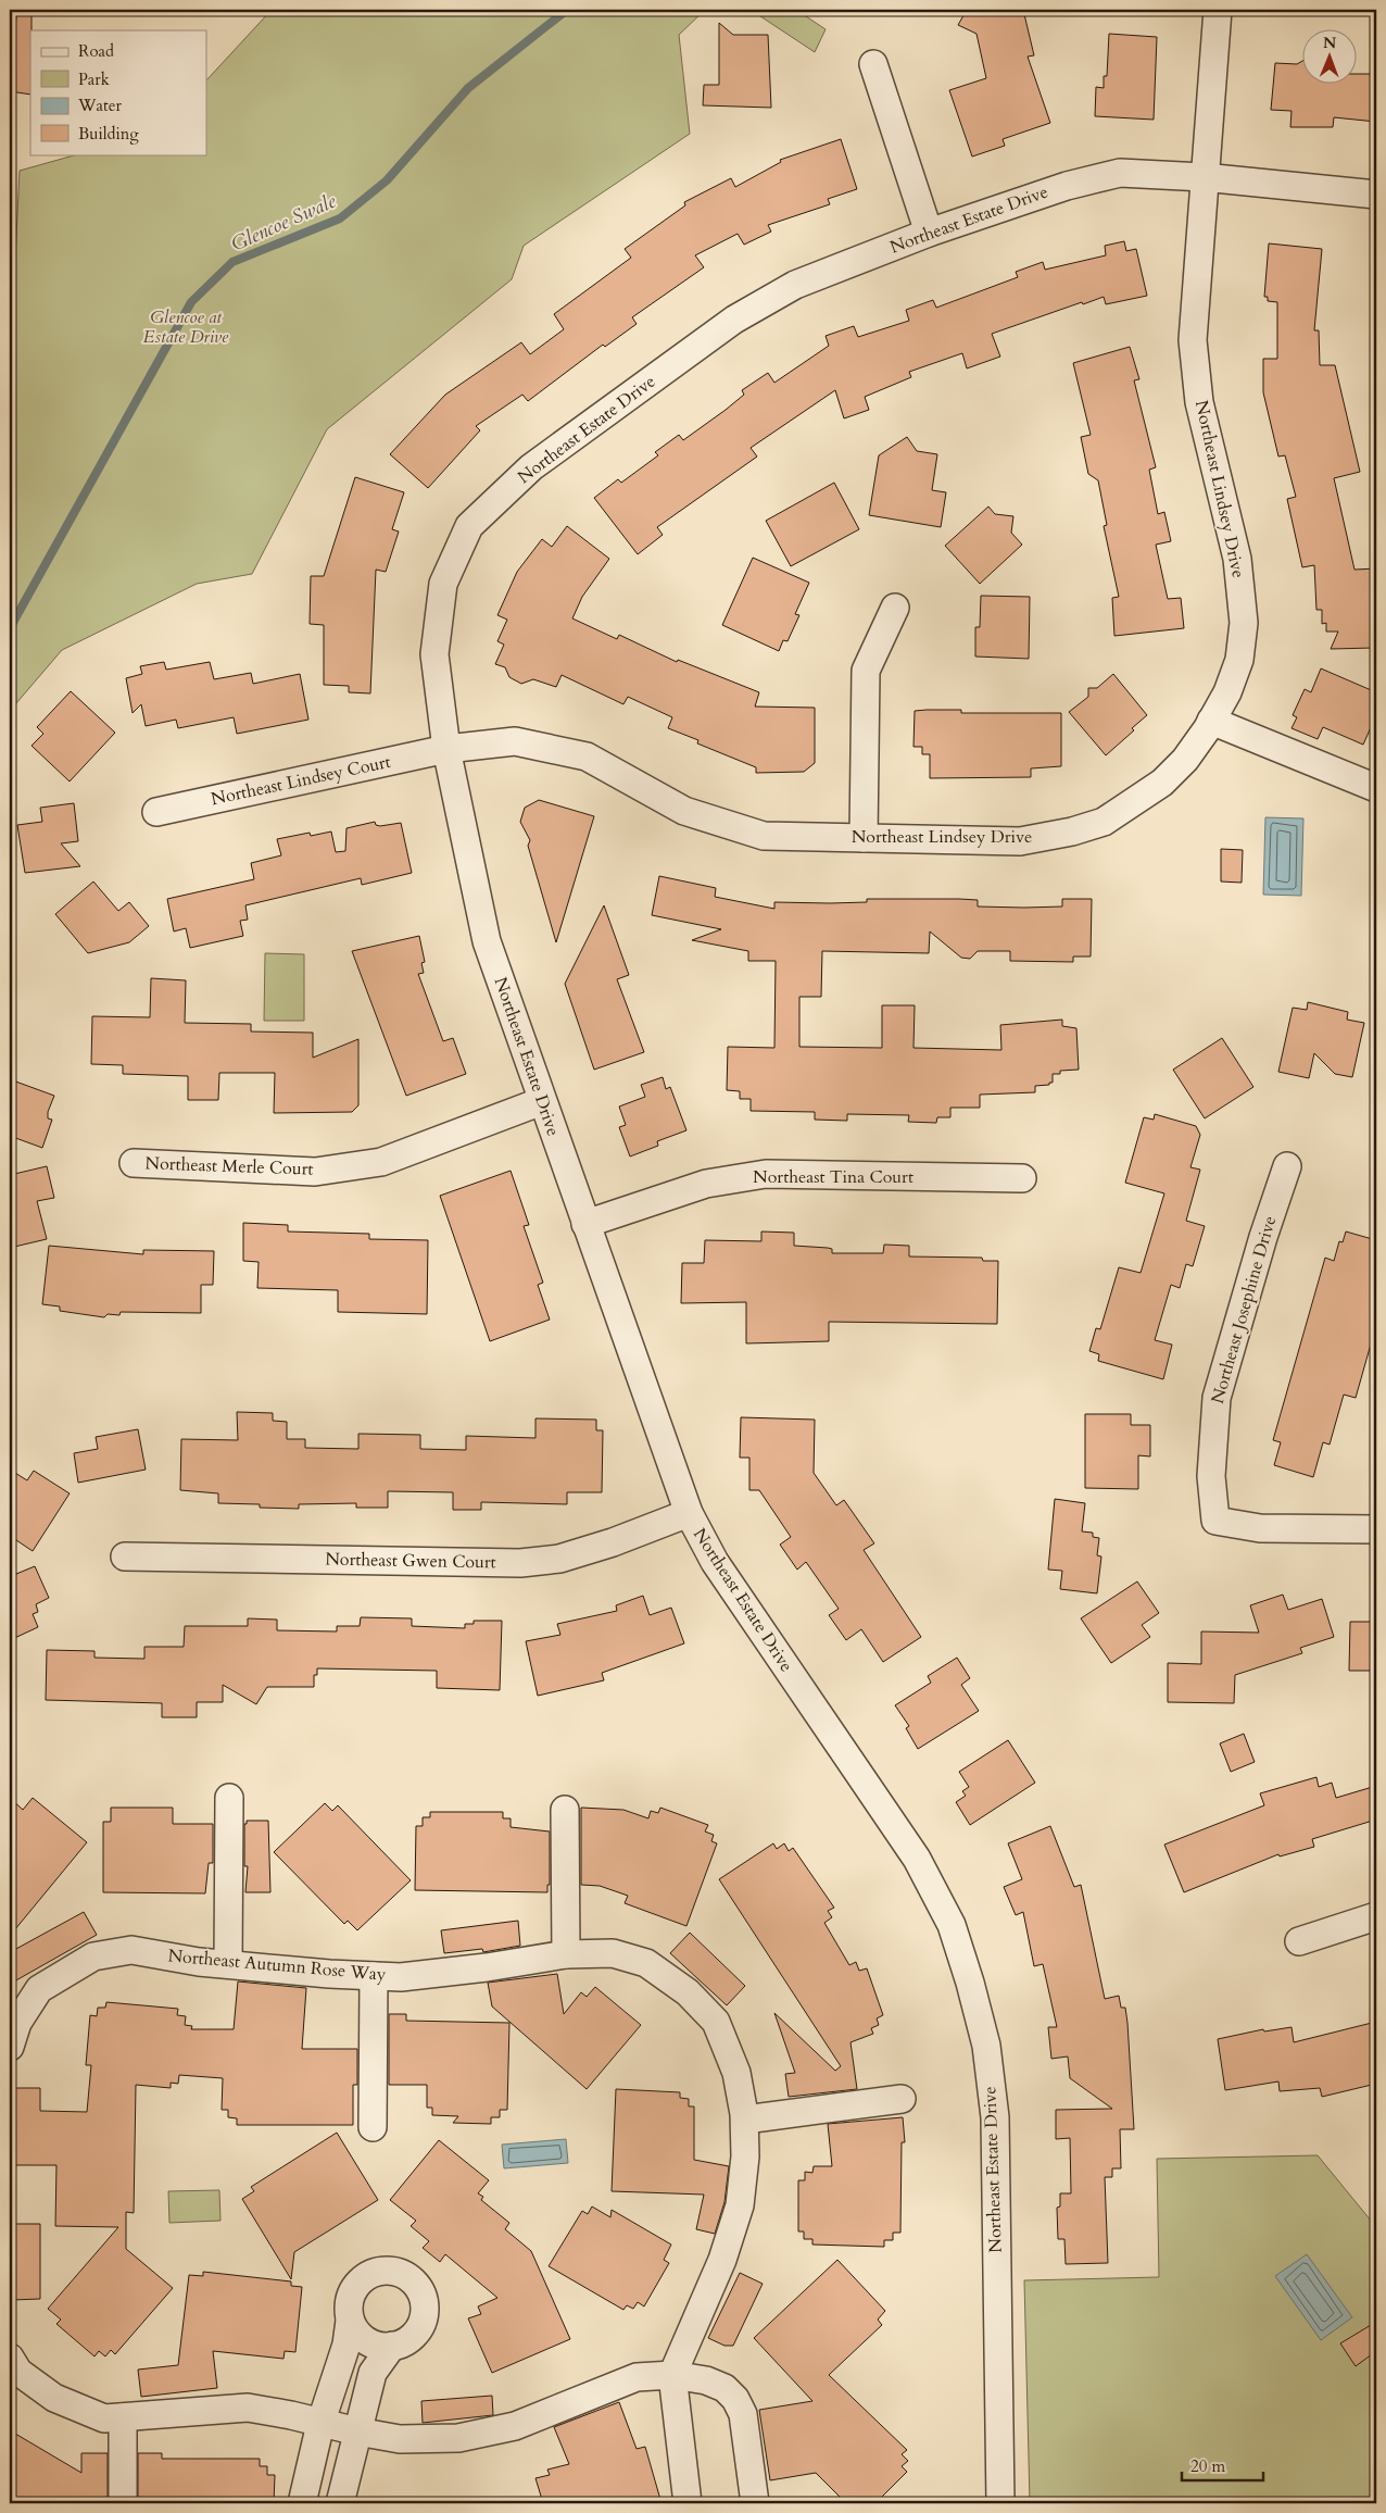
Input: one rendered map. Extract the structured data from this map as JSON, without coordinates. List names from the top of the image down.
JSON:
{
  "streets": {
    "street": [
      "Northeast Estate Drive",
      "Northeast Lindsey Drive",
      "Northeast Lindsey Court",
      "Northeast Merle Court",
      "Northeast Tina Court",
      "Northeast Josephine Drive",
      "Northeast Gwen Court",
      "Northeast Autumn Rose Way"
    ]
  },
  "crossings": [
    ["Northeast Estate Drive", "Northeast Lindsey Drive"],
    ["Northeast Estate Drive", "Northeast Lindsey Court"],
    ["Northeast Estate Drive", "Northeast Merle Court"],
    ["Northeast Estate Drive", "Northeast Tina Court"],
    ["Northeast Estate Drive", "Northeast Gwen Court"],
    ["Northeast Lindsey Drive", "Northeast Lindsey Court"]
  ],
  "water": ["Glencoe Swale"],
  "parks": ["Glencoe at Estate Drive"],
  "legend": [
    "Road",
    "Park",
    "Water",
    "Building"
  ],
  "scale_bar": "20 m",
  "north": "top"
}
